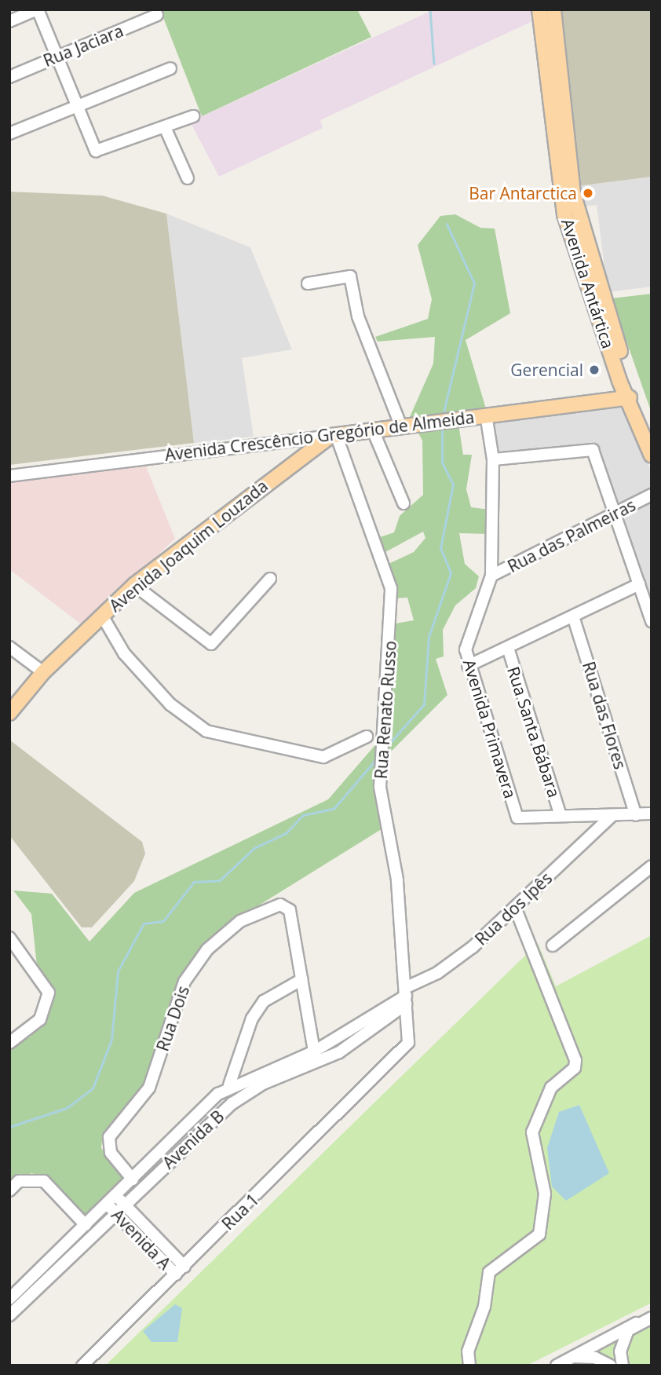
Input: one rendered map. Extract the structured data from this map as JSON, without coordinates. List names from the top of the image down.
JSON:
{
  "streets": {
    "main road": ["Avenida Antártica", "Avenida Crescêncio Gregório de Almeida", "Avenida Joaquim Louzada"],
    "street": [
      "Rua Jaciara",
      "Rua das Palmeiras",
      "Rua Renato Russo",
      "Rua das Flores",
      "Avenida Primavera",
      "Rua Santa Bábara",
      "Rua dos Ipês",
      "Rua Dois",
      "Avenida B",
      "Rua 1",
      "Avenida A"
    ]
  },
  "crossings": [
    ["Avenida Antártica", "Avenida Crescêncio Gregório de Almeida"],
    ["Avenida Crescêncio Gregório de Almeida", "Avenida Joaquim Louzada"],
    ["Avenida Crescêncio Gregório de Almeida", "Rua Renato Russo"],
    ["Avenida Crescêncio Gregório de Almeida", "Avenida Primavera"],
    ["Rua das Palmeiras", "Avenida Primavera"],
    ["Avenida Joaquim Louzada", "Rua Renato Russo"],
    ["Rua Renato Russo", "Rua dos Ipês"],
    ["Rua Renato Russo", "Avenida B"],
    ["Rua Renato Russo", "Rua 1"],
    ["Avenida Primavera", "Rua Santa Bábara"],
    ["Rua dos Ipês", "Avenida B"],
    ["Rua Dois", "Avenida B"],
    ["Avenida B", "Avenida A"],
    ["Rua 1", "Avenida A"]
  ],
  "places": ["Bar Antarctica", "Gerencial"]
}
